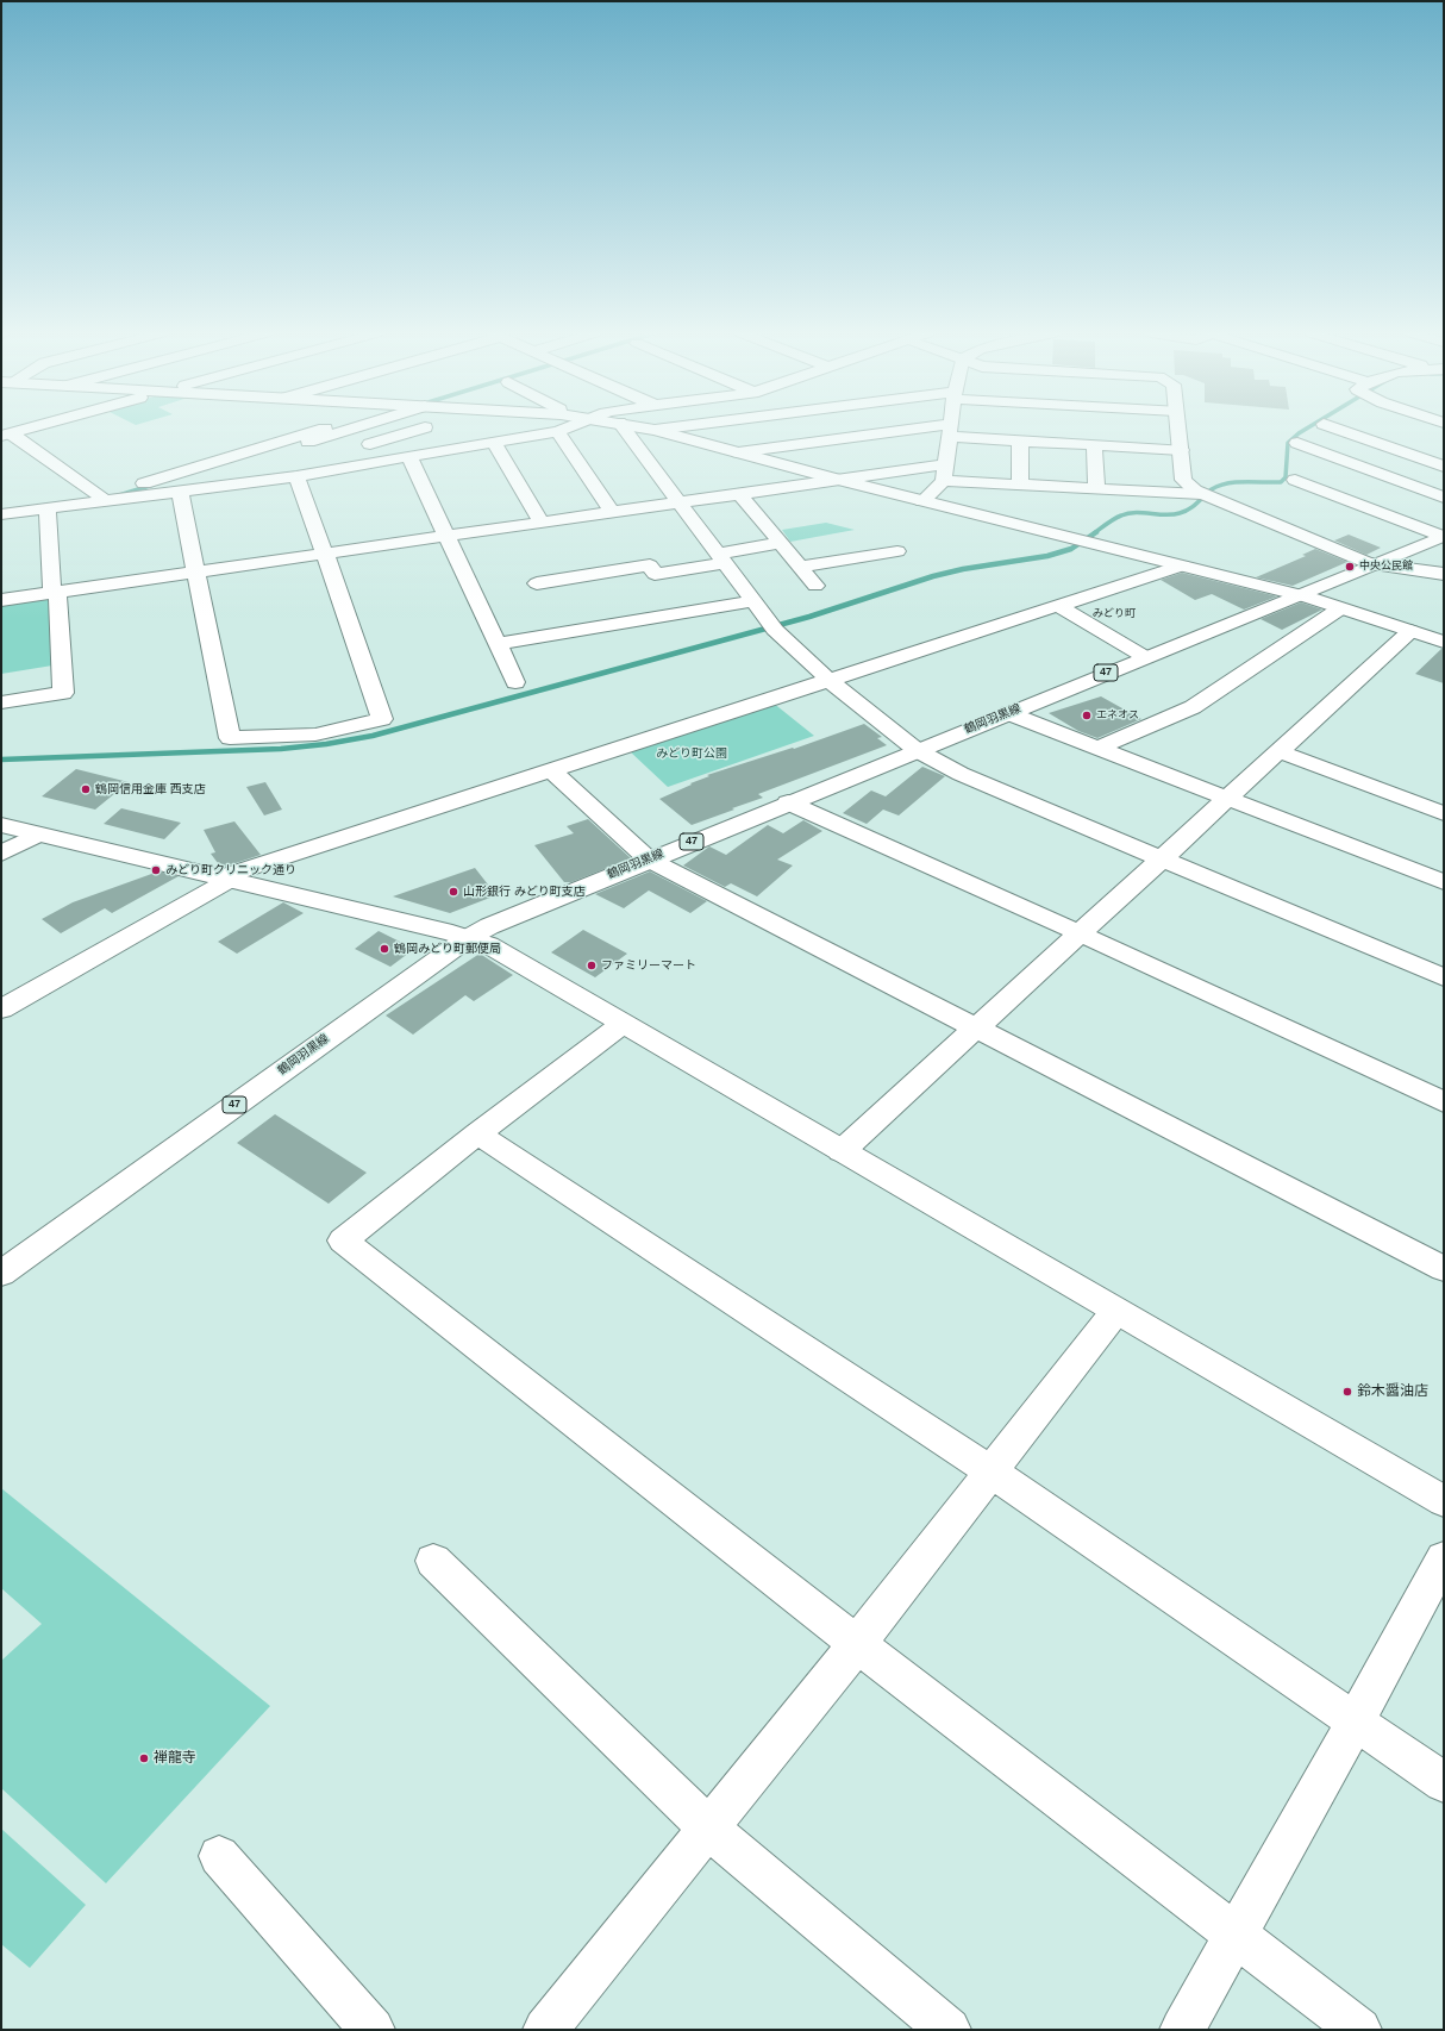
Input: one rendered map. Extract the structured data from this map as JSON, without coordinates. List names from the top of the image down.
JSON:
{
  "streets": {
    "street": ["47", "鶴岡羽黒線"]
  },
  "districts": ["みどり町"],
  "parks": ["みどり町公園"],
  "places": [
    "中央公民館",
    "エネオス",
    "鶴岡信用金庫 西支店",
    "みどり町クリニック通り",
    "山形銀行 みどり町支店",
    "鶴岡みどり町郵便局",
    "ファミリーマート",
    "鈴木醤油店",
    "禅龍寺"
  ]
}
